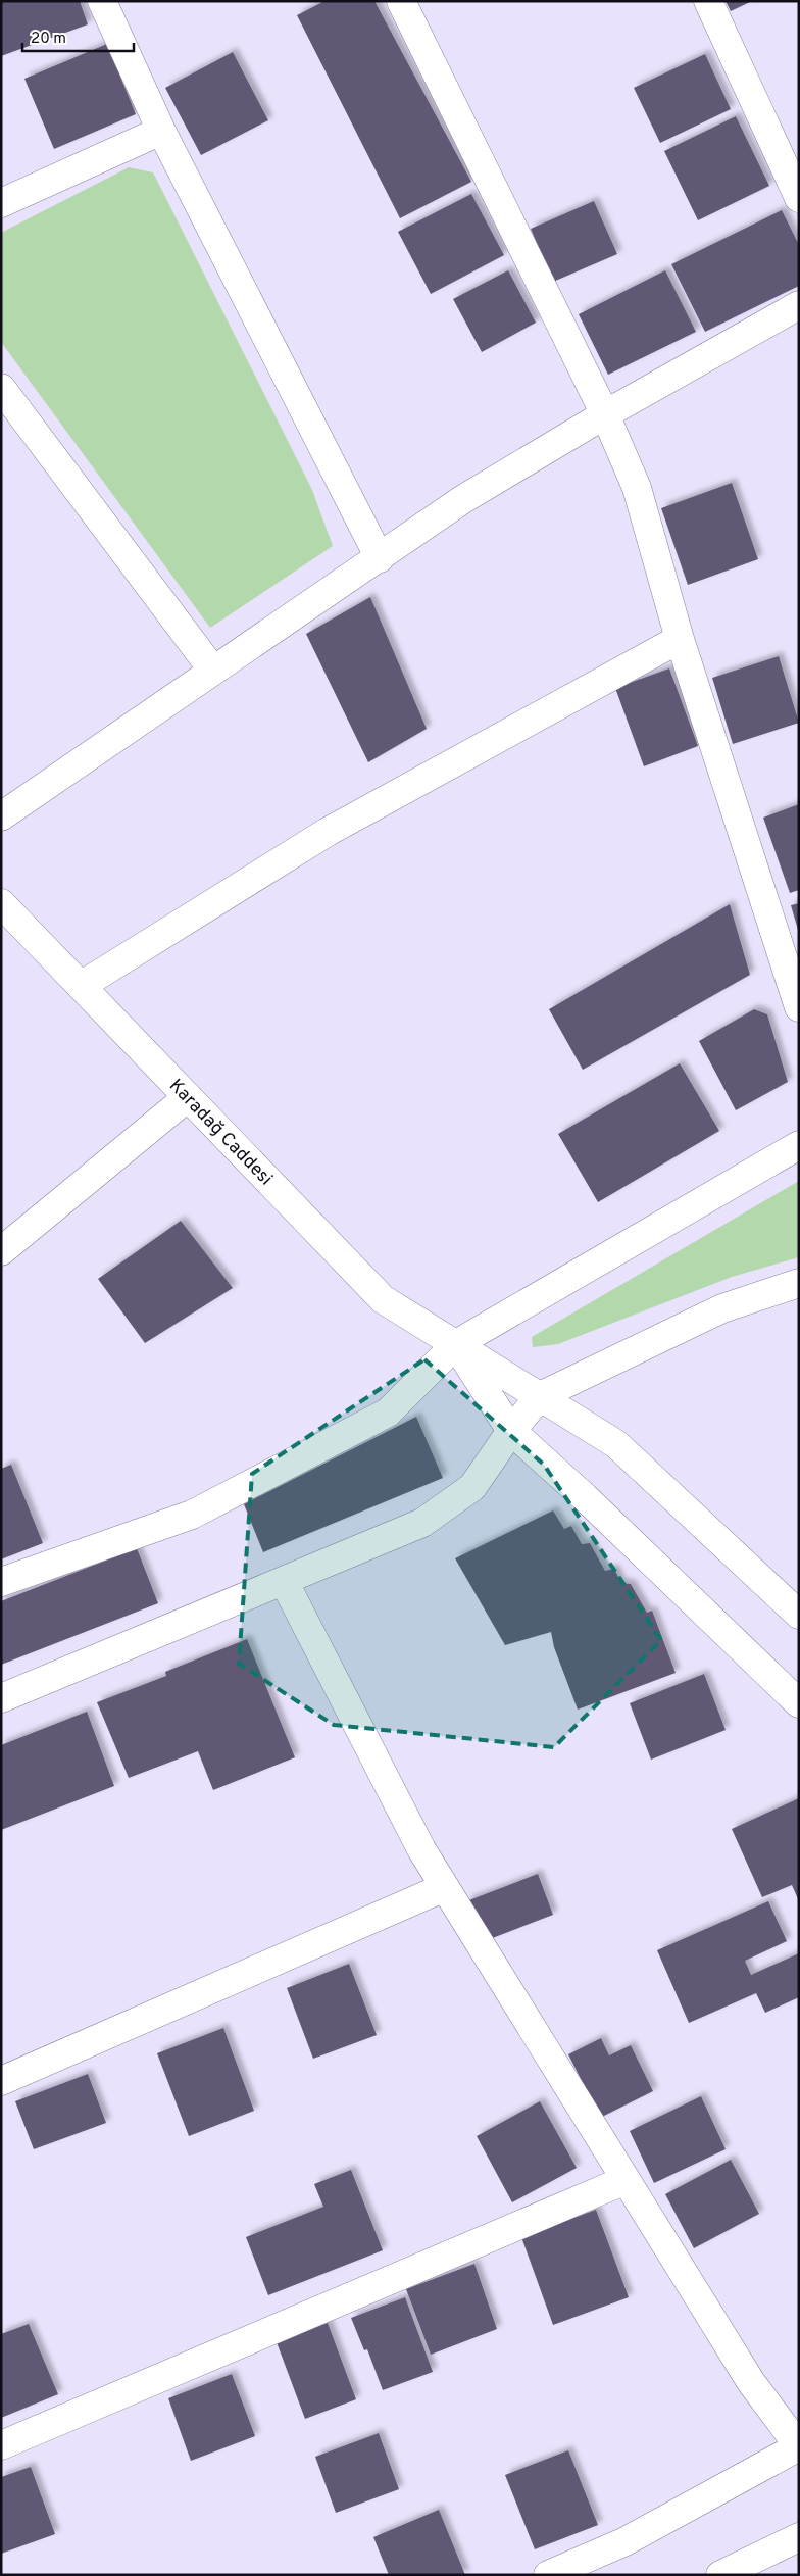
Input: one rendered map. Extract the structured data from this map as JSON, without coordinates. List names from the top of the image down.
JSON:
{
  "streets": {
    "street": ["Karadağ Caddesi"]
  },
  "scale_bar": "20 m"
}
